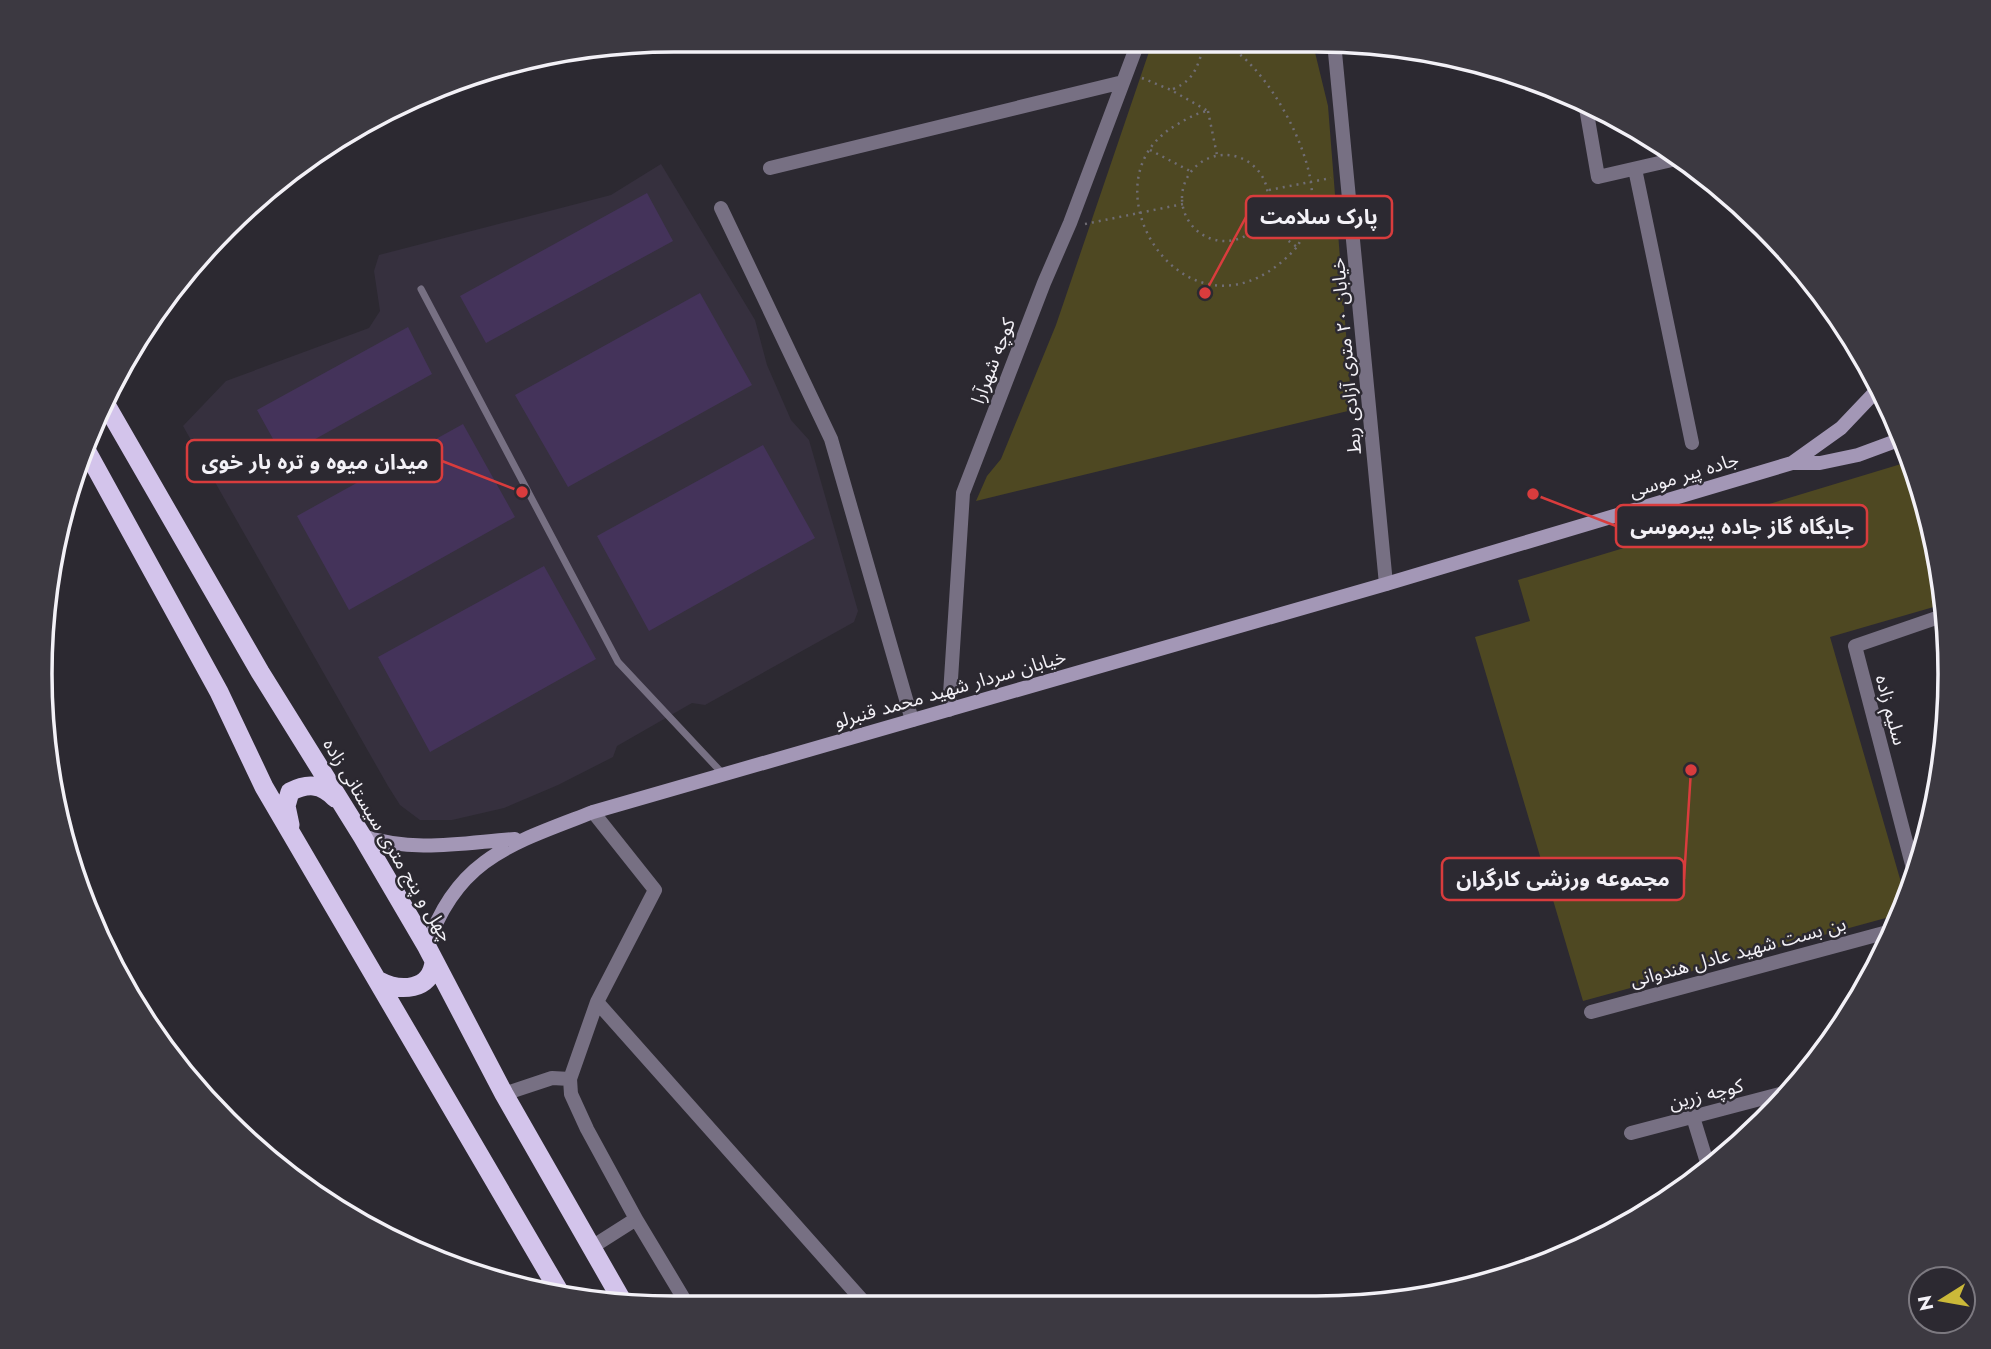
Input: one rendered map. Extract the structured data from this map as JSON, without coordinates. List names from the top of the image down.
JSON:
{
  "streets": {
    "highway": ["چهل و پنج متری سیستانی زاده"],
    "main road": ["جاده پیر موسی", "خیابان سردار شهید محمد قنبرلو"],
    "street": [
      "خیابان ۲۰ متری آزادی ربط",
      "کوچه شهرآرا",
      "سلیم زاده",
      "بن بست شهید عادل هندوانی",
      "کوچه زرین"
    ]
  },
  "crossings": [
    ["خیابان ۲۰ متری آزادی ربط", "جاده پیر موسی"],
    ["خیابان ۲۰ متری آزادی ربط", "خیابان سردار شهید محمد قنبرلو"],
    ["کوچه شهرآرا", "خیابان سردار شهید محمد قنبرلو"],
    ["جاده پیر موسی", "خیابان سردار شهید محمد قنبرلو"]
  ],
  "places": [
    "پارک سلامت",
    "میدان میوه و تره بار خوی",
    "جایگاه گاز جاده پیرموسی",
    "مجموعه ورزشی کارگران"
  ],
  "north": "left"
}
